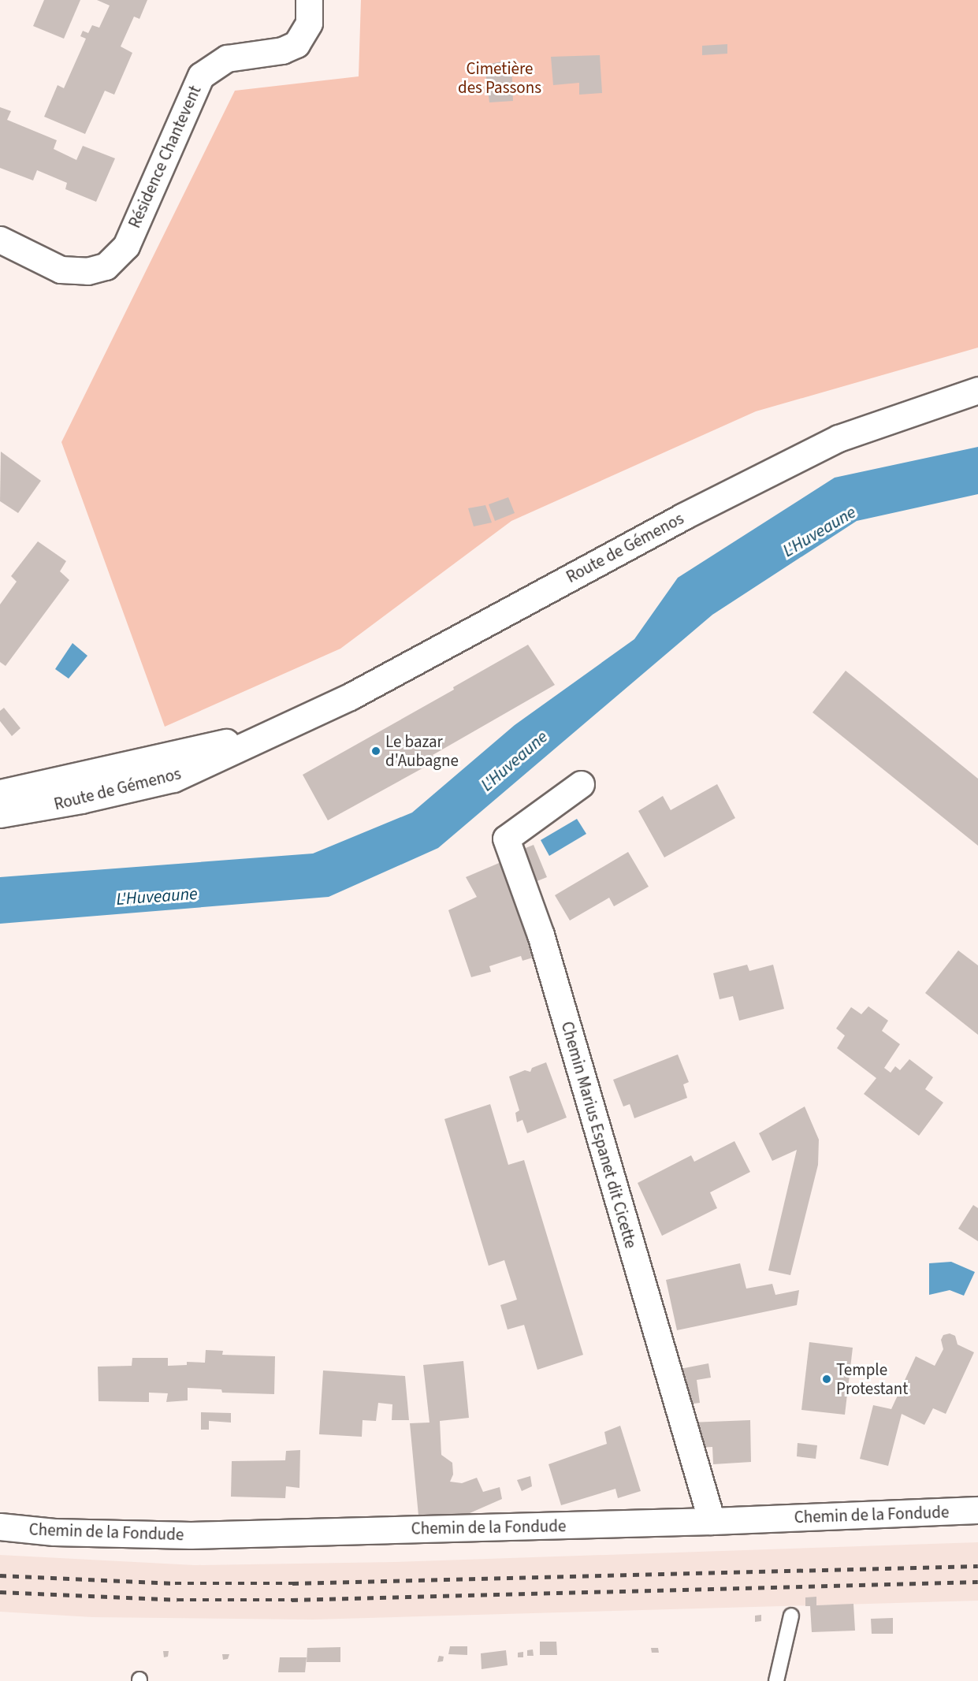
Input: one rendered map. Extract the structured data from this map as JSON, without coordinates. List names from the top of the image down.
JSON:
{
  "streets": {
    "street": [
      "Résidence Chantevent",
      "Route de Gémenos",
      "Chemin Marius Espanet dit Cicette",
      "Chemin de la Fondude"
    ]
  },
  "crossings": [
    ["Chemin Marius Espanet dit Cicette", "Chemin de la Fondude"]
  ],
  "water": ["L'Huveaune"],
  "parks": ["Cimetière des Passons"],
  "places": ["Le bazar d'Aubagne", "Temple Protestant"]
}
